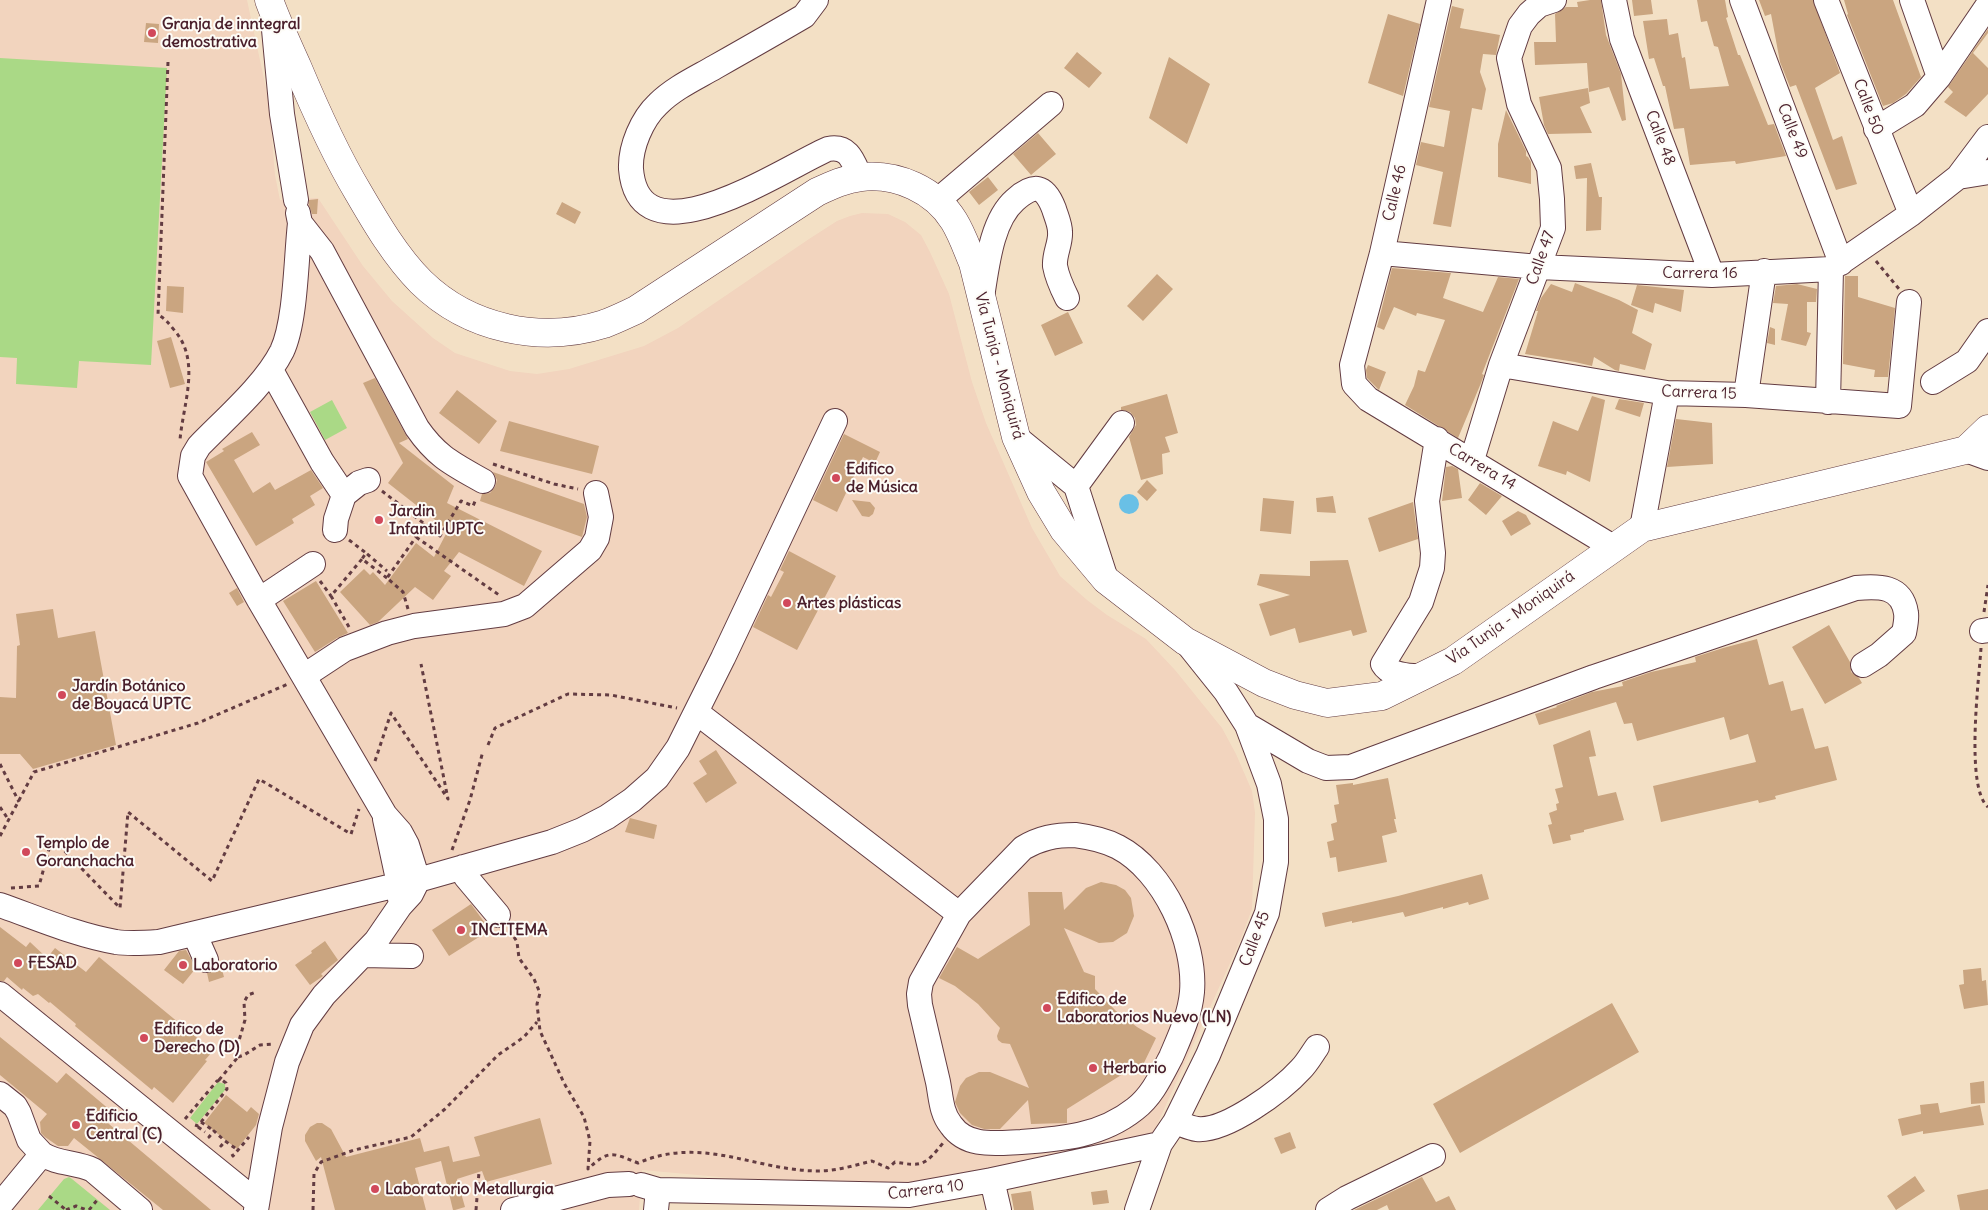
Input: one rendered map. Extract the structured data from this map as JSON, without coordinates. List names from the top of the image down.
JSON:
{
  "streets": {
    "main road": ["Vía Tunja - Moniquirá"],
    "street": [
      "Calle 50",
      "Calle 49",
      "Calle 48",
      "Calle 46",
      "Calle 47",
      "Carrera 16",
      "Carrera 15",
      "Carrera 14",
      "Calle 45",
      "Carrera 10"
    ]
  },
  "crossings": [
    ["Calle 49", "Carrera 16"],
    ["Calle 49", "Carrera 15"],
    ["Calle 48", "Carrera 16"],
    ["Calle 46", "Carrera 16"],
    ["Calle 46", "Carrera 14"],
    ["Calle 47", "Carrera 16"],
    ["Calle 47", "Carrera 15"],
    ["Calle 47", "Carrera 14"],
    ["Vía Tunja - Moniquirá", "Carrera 14"],
    ["Vía Tunja - Moniquirá", "Calle 45"],
    ["Calle 45", "Carrera 10"]
  ],
  "places": [
    "Granja de inntegral demostrativa",
    "Edifico de Música",
    "Jardin Infantil UPTC",
    "Artes plásticas",
    "Jardín Botánico de Boyacá UPTC",
    "Templo de Goranchacha",
    "INCITEMA",
    "FESAD",
    "Laboratorio",
    "Edifico de Laboratorios Nuevo (LN)",
    "Edifico de Derecho (D)",
    "Herbario",
    "Edificio Central (C)",
    "Laboratorio Metallurgia"
  ]
}
